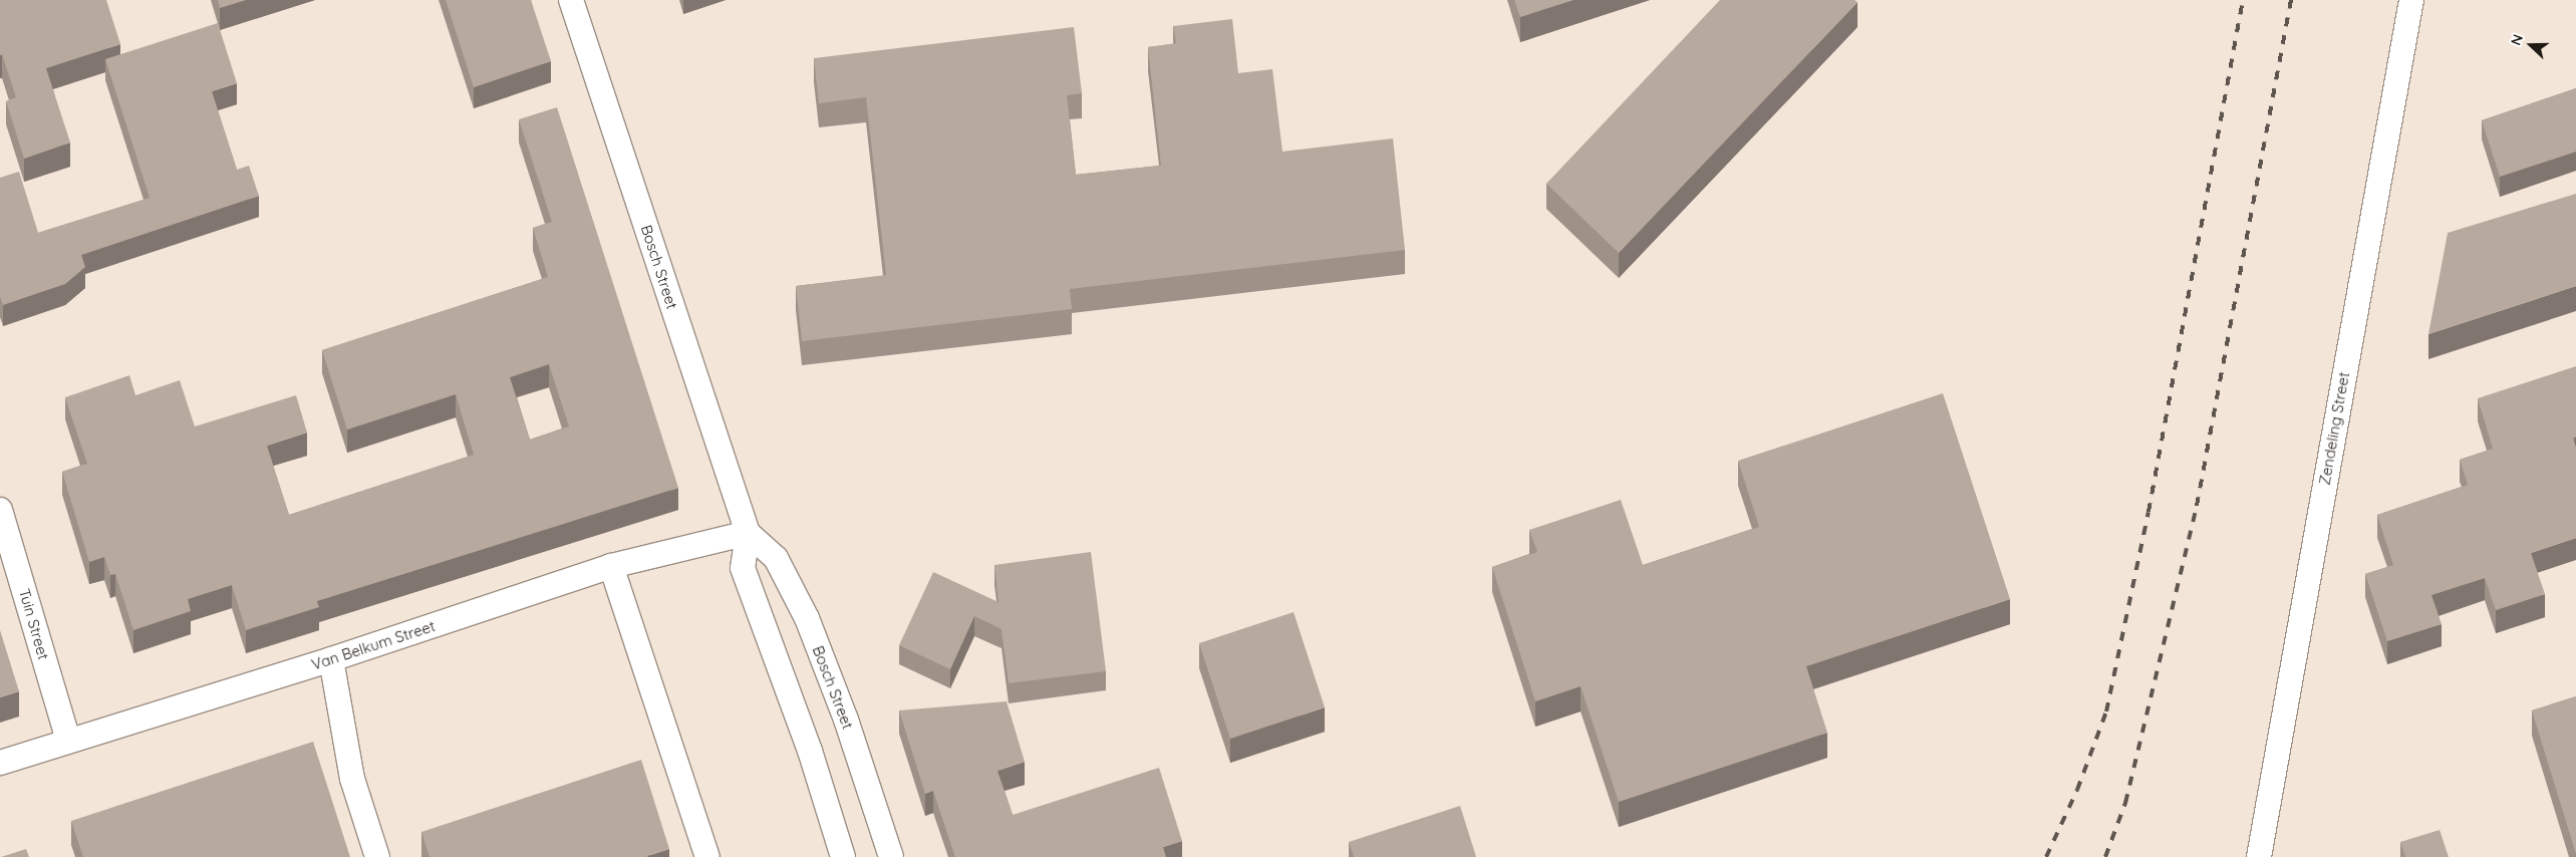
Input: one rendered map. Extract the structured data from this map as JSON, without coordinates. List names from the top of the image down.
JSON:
{
  "streets": {
    "street": [
      "Bosch Street",
      "Zendeling Street",
      "Tuin Street",
      "Van Belkum Street"
    ]
  },
  "crossings": [
    ["Bosch Street", "Van Belkum Street"],
    ["Tuin Street", "Van Belkum Street"]
  ],
  "north": "left"
}
